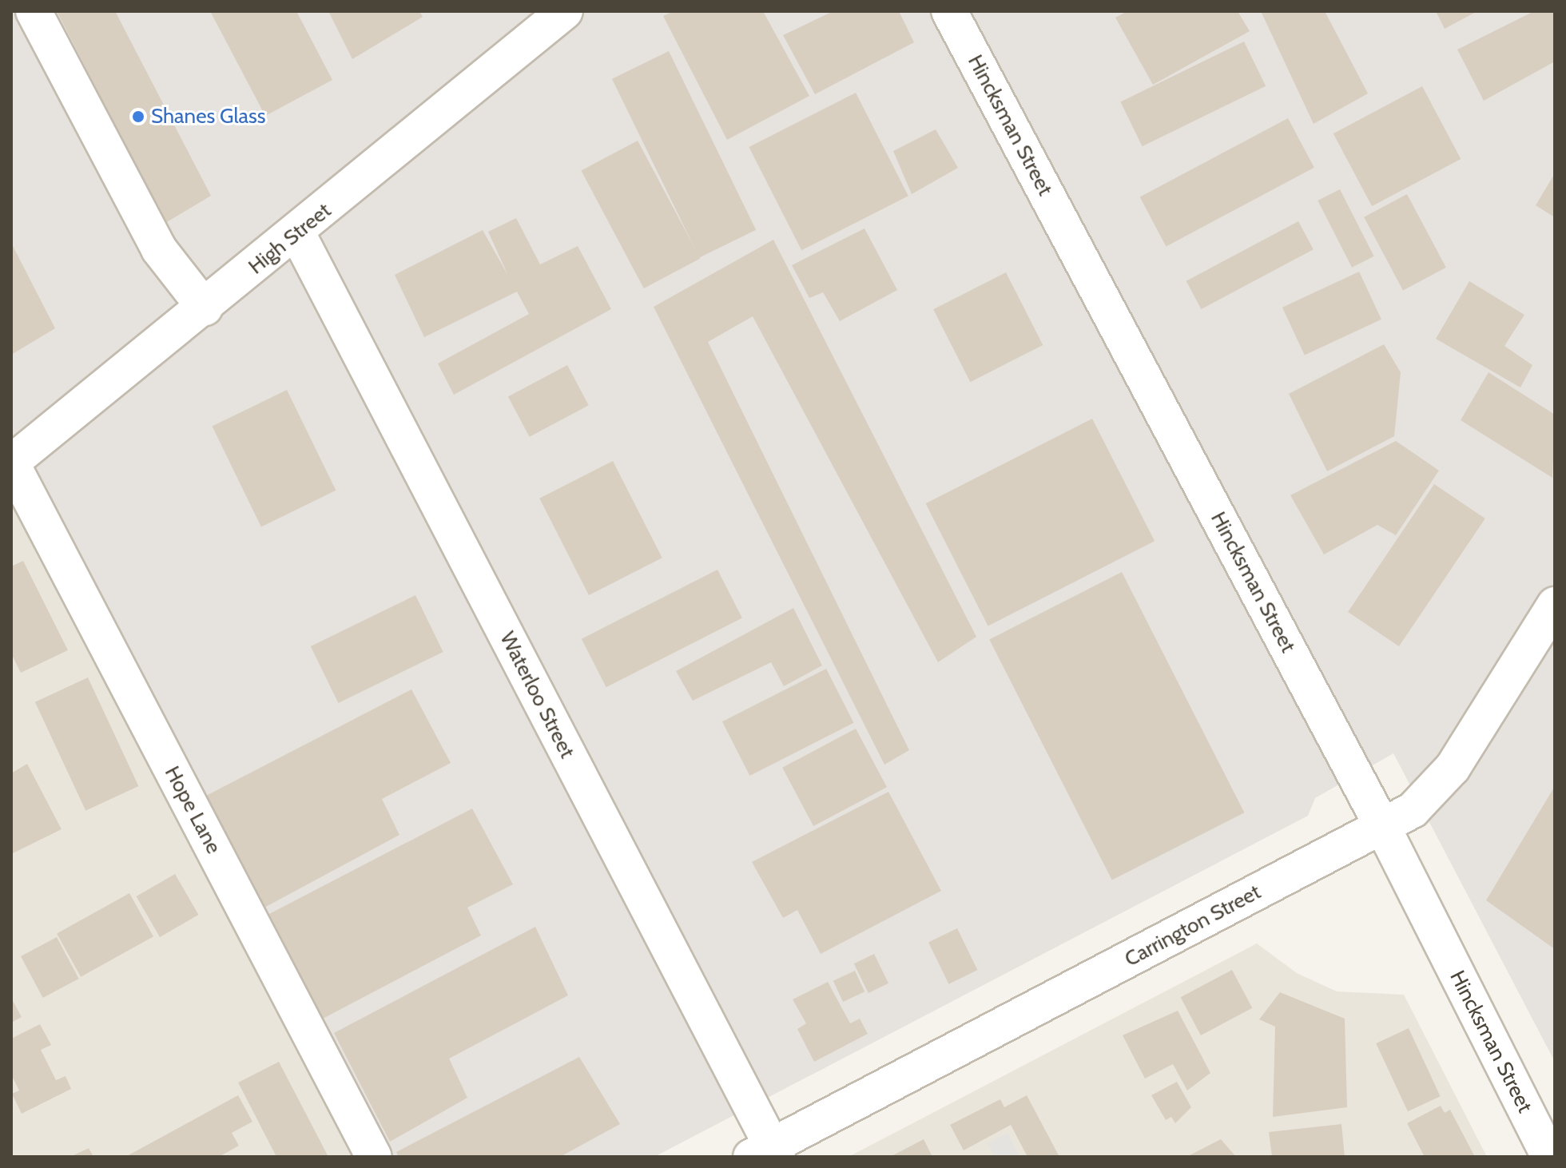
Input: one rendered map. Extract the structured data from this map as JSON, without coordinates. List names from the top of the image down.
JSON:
{
  "streets": {
    "street": [
      "Hincksman Street",
      "High Street",
      "Waterloo Street",
      "Hope Lane",
      "Carrington Street"
    ]
  },
  "crossings": [
    ["Hincksman Street", "Carrington Street"],
    ["High Street", "Waterloo Street"],
    ["High Street", "Hope Lane"],
    ["Waterloo Street", "Carrington Street"]
  ],
  "places": ["Shanes Glass"]
}
